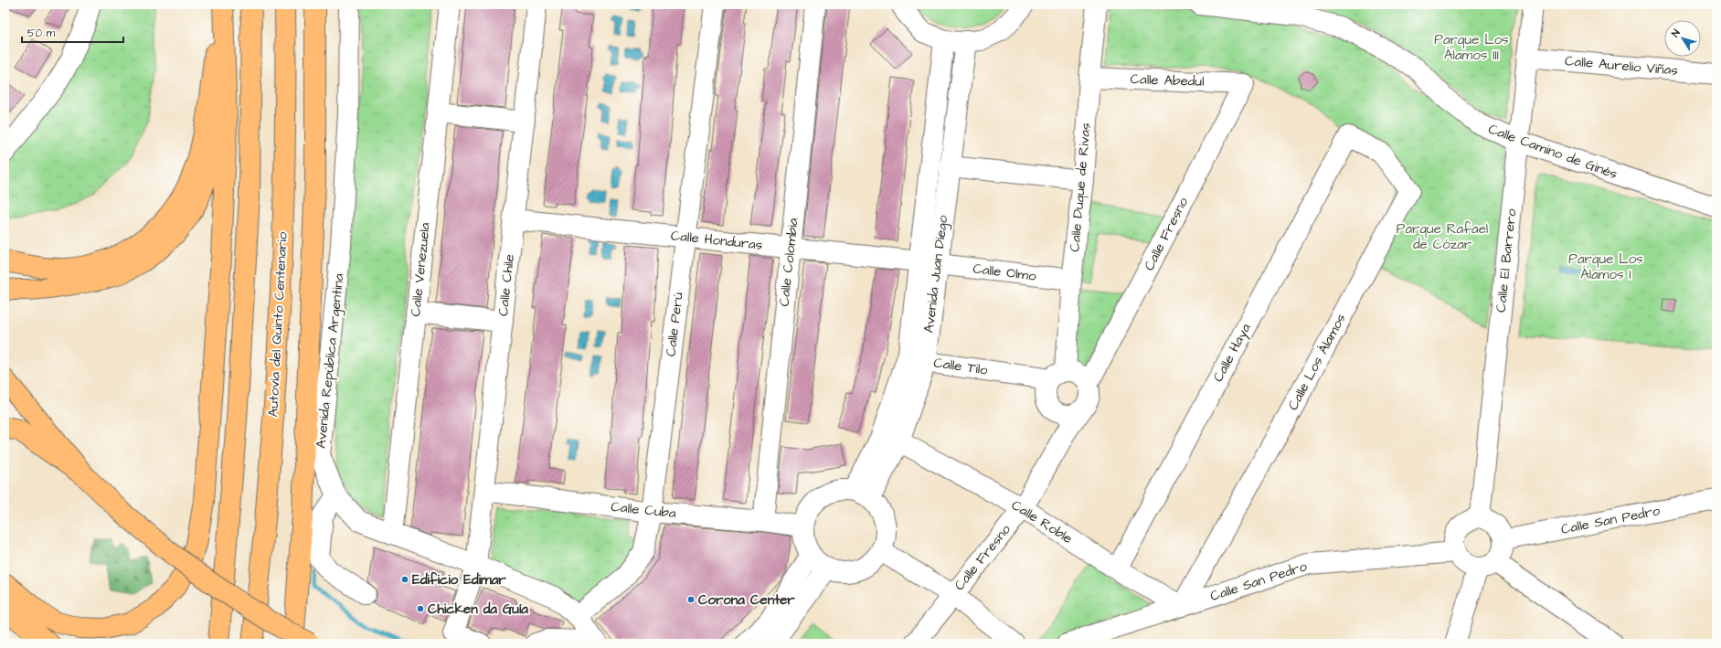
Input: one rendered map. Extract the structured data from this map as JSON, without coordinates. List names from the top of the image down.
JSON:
{
  "streets": {
    "main road": ["Autovía del Quinto Centenario"],
    "street": [
      "Calle Aurelio Viñas",
      "Calle Abedul",
      "Calle Camino de Ginés",
      "Calle Duque de Rivas",
      "Calle Fresno",
      "Calle Honduras",
      "Calle El Barrero",
      "Calle Colombia",
      "Calle Venezuela",
      "Calle Olmo",
      "Avenida Juan Diego",
      "Calle Chile",
      "Calle Perú",
      "Calle Haya",
      "Avenida República Argentina",
      "Calle Los Álamos",
      "Calle Tilo",
      "Calle Cuba",
      "Calle San Pedro",
      "Calle Roble"
    ]
  },
  "crossings": [
    ["Calle Aurelio Viñas", "Calle El Barrero"],
    ["Calle Abedul", "Calle Duque de Rivas"],
    ["Calle Abedul", "Calle Fresno"],
    ["Calle Camino de Ginés", "Calle El Barrero"],
    ["Calle Duque de Rivas", "Calle Fresno"],
    ["Calle Duque de Rivas", "Calle Olmo"],
    ["Calle Duque de Rivas", "Calle Tilo"],
    ["Calle Fresno", "Calle Tilo"],
    ["Calle Fresno", "Calle Roble"],
    ["Calle Honduras", "Calle Colombia"],
    ["Calle Honduras", "Calle Olmo"],
    ["Calle Honduras", "Avenida Juan Diego"],
    ["Calle Honduras", "Calle Chile"],
    ["Calle Honduras", "Calle Perú"],
    ["Calle El Barrero", "Calle San Pedro"],
    ["Calle Colombia", "Calle Cuba"],
    ["Calle Venezuela", "Avenida República Argentina"],
    ["Calle Olmo", "Avenida Juan Diego"],
    ["Avenida Juan Diego", "Calle Tilo"],
    ["Avenida Juan Diego", "Calle Cuba"],
    ["Avenida Juan Diego", "Calle Roble"],
    ["Calle Chile", "Avenida República Argentina"],
    ["Calle Chile", "Calle Cuba"],
    ["Calle Perú", "Avenida República Argentina"],
    ["Calle Perú", "Calle Cuba"],
    ["Calle Haya", "Calle Los Álamos"],
    ["Calle Haya", "Calle Roble"],
    ["Calle Los Álamos", "Calle San Pedro"],
    ["Calle Los Álamos", "Calle Roble"],
    ["Calle San Pedro", "Calle Roble"]
  ],
  "parks": ["Parque Los Álamos III", "Parque Rafael de Cózar", "Parque Los Álamos I"],
  "places": ["Edificio Edimar", "Corona Center", "Chicken da Guía"],
  "scale_bar": "50 m",
  "north": "top left"
}
